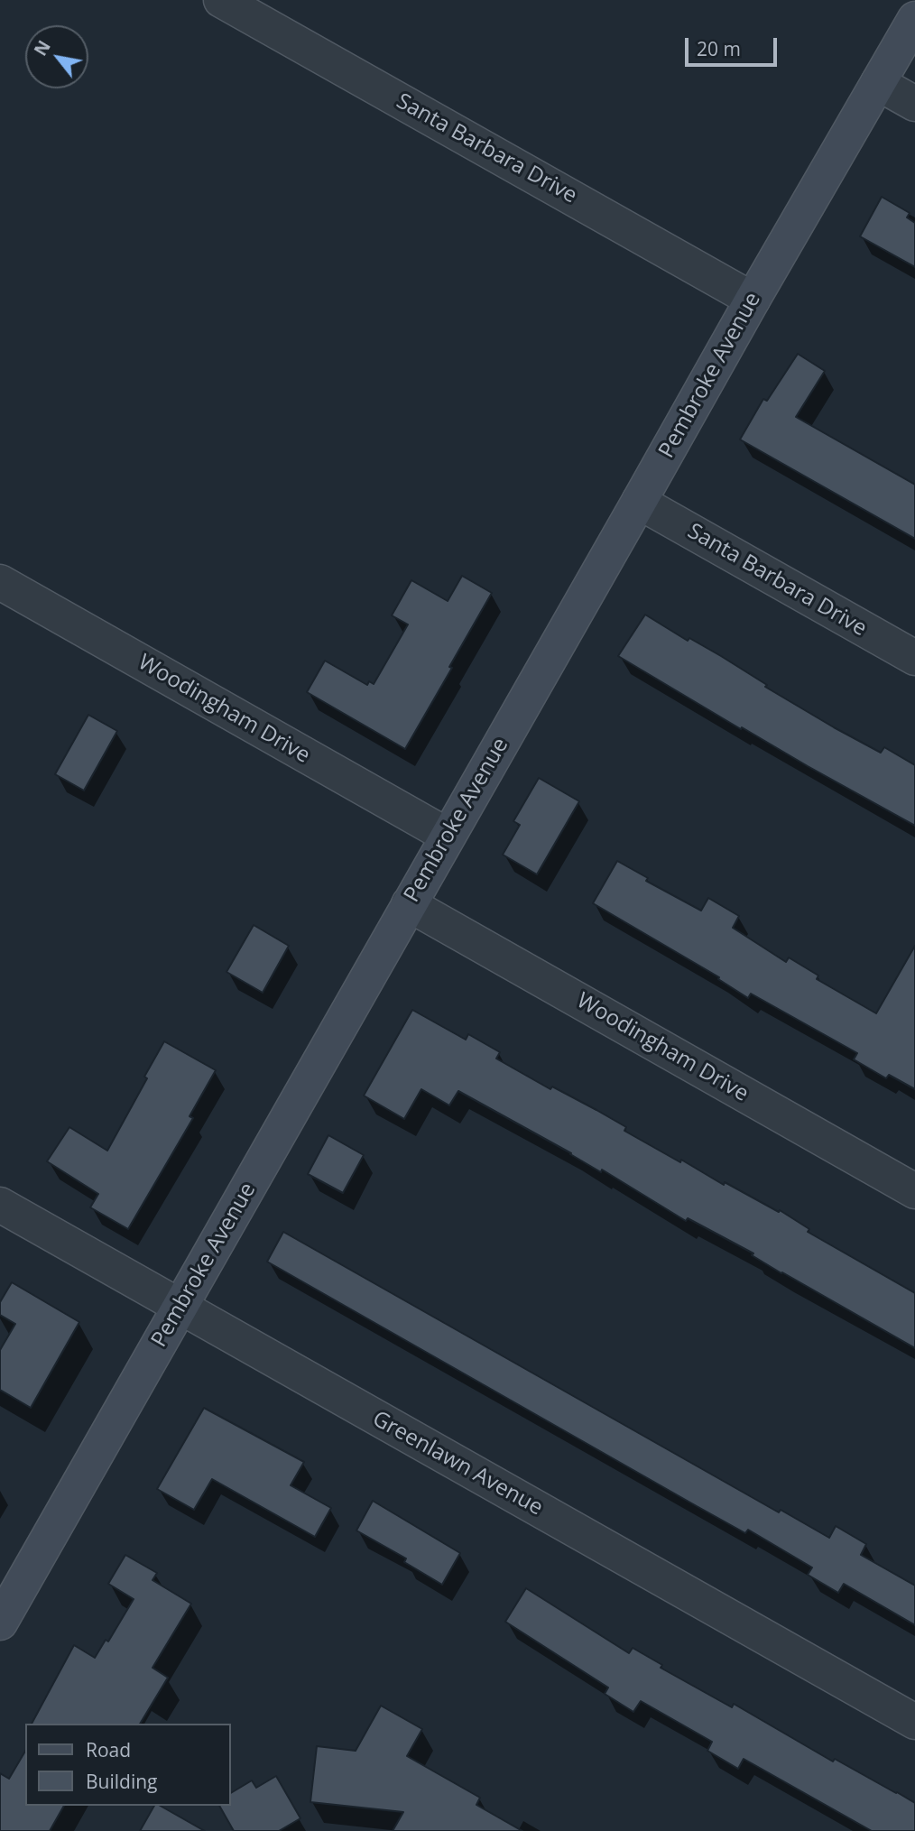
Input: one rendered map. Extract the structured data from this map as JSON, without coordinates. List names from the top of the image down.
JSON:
{
  "streets": {
    "street": [
      "Santa Barbara Drive",
      "Pembroke Avenue",
      "Woodingham Drive",
      "Greenlawn Avenue"
    ]
  },
  "crossings": [
    ["Santa Barbara Drive", "Pembroke Avenue"],
    ["Pembroke Avenue", "Woodingham Drive"],
    ["Pembroke Avenue", "Greenlawn Avenue"]
  ],
  "legend": ["Road", "Building"],
  "scale_bar": "20 m",
  "north": "top left"
}
